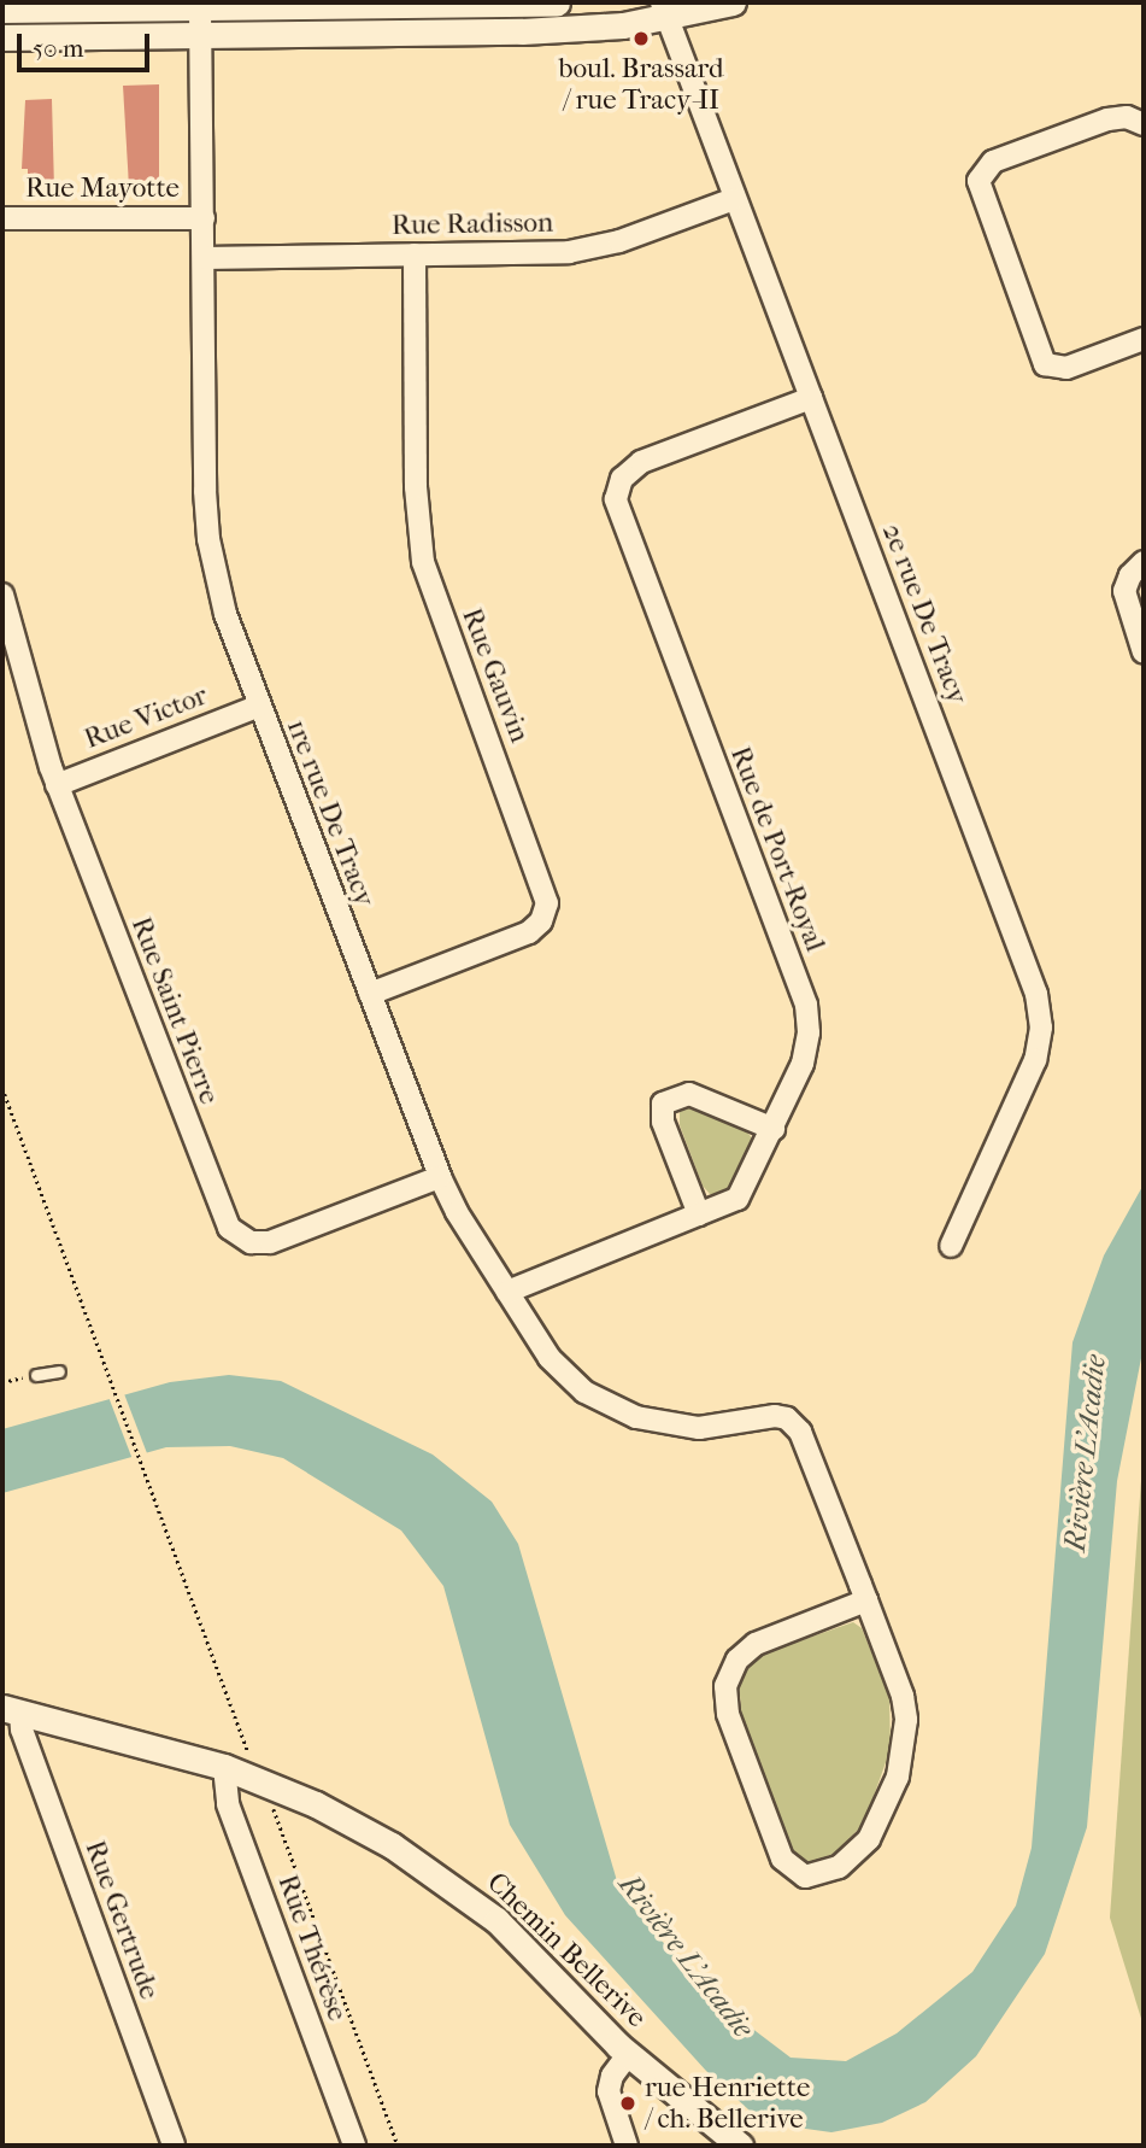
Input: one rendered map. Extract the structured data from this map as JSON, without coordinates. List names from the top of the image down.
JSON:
{
  "streets": {
    "street": [
      "Rue Mayotte",
      "Rue Radisson",
      "2e rue De Tracy",
      "Rue Gauvin",
      "Rue Victor",
      "1re rue De Tracy",
      "Rue de Port-Royal",
      "Rue Saint Pierre",
      "Rue Gertrude",
      "Rue Thérèse",
      "Chemin Bellerive"
    ]
  },
  "crossings": [
    ["Rue Mayotte", "1re rue De Tracy"],
    ["Rue Radisson", "2e rue De Tracy"],
    ["Rue Radisson", "Rue Gauvin"],
    ["Rue Radisson", "1re rue De Tracy"],
    ["2e rue De Tracy", "Rue de Port-Royal"],
    ["Rue Gauvin", "1re rue De Tracy"],
    ["Rue Victor", "1re rue De Tracy"],
    ["Rue Victor", "Rue Saint Pierre"],
    ["1re rue De Tracy", "Rue de Port-Royal"],
    ["1re rue De Tracy", "Rue Saint Pierre"],
    ["Rue Gertrude", "Chemin Bellerive"],
    ["Rue Thérèse", "Chemin Bellerive"]
  ],
  "water": ["Rivière L'Acadie"],
  "places": ["boul. Brassard / rue Tracy-II", "rue Henriette / ch. Bellerive"],
  "scale_bar": "50 m"
}
